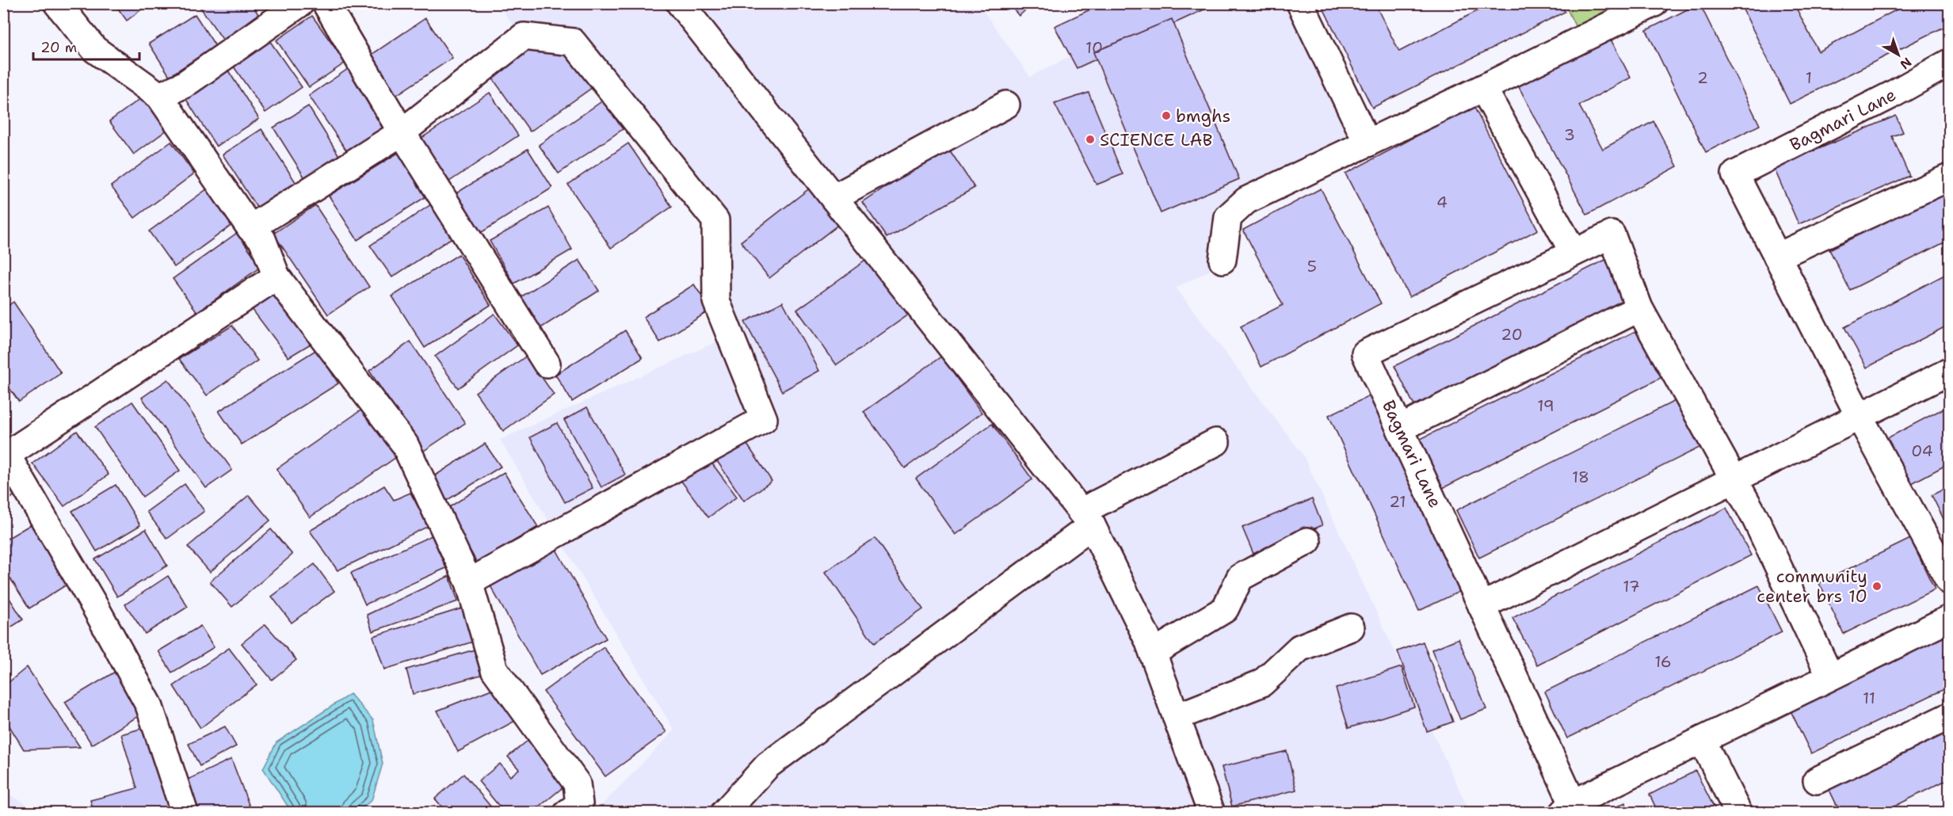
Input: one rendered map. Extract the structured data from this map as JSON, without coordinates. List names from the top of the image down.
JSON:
{
  "streets": {
    "street": ["Bagmari Lane"]
  },
  "places": ["bmghs", "SCIENCE LAB", "community center brs 10"],
  "house_numbers": [
    "10",
    "2",
    "1",
    "3",
    "4",
    "5",
    "20",
    "19",
    "04",
    "18",
    "21",
    "17",
    "16",
    "11"
  ],
  "scale_bar": "20 m",
  "north": "bottom right"
}
